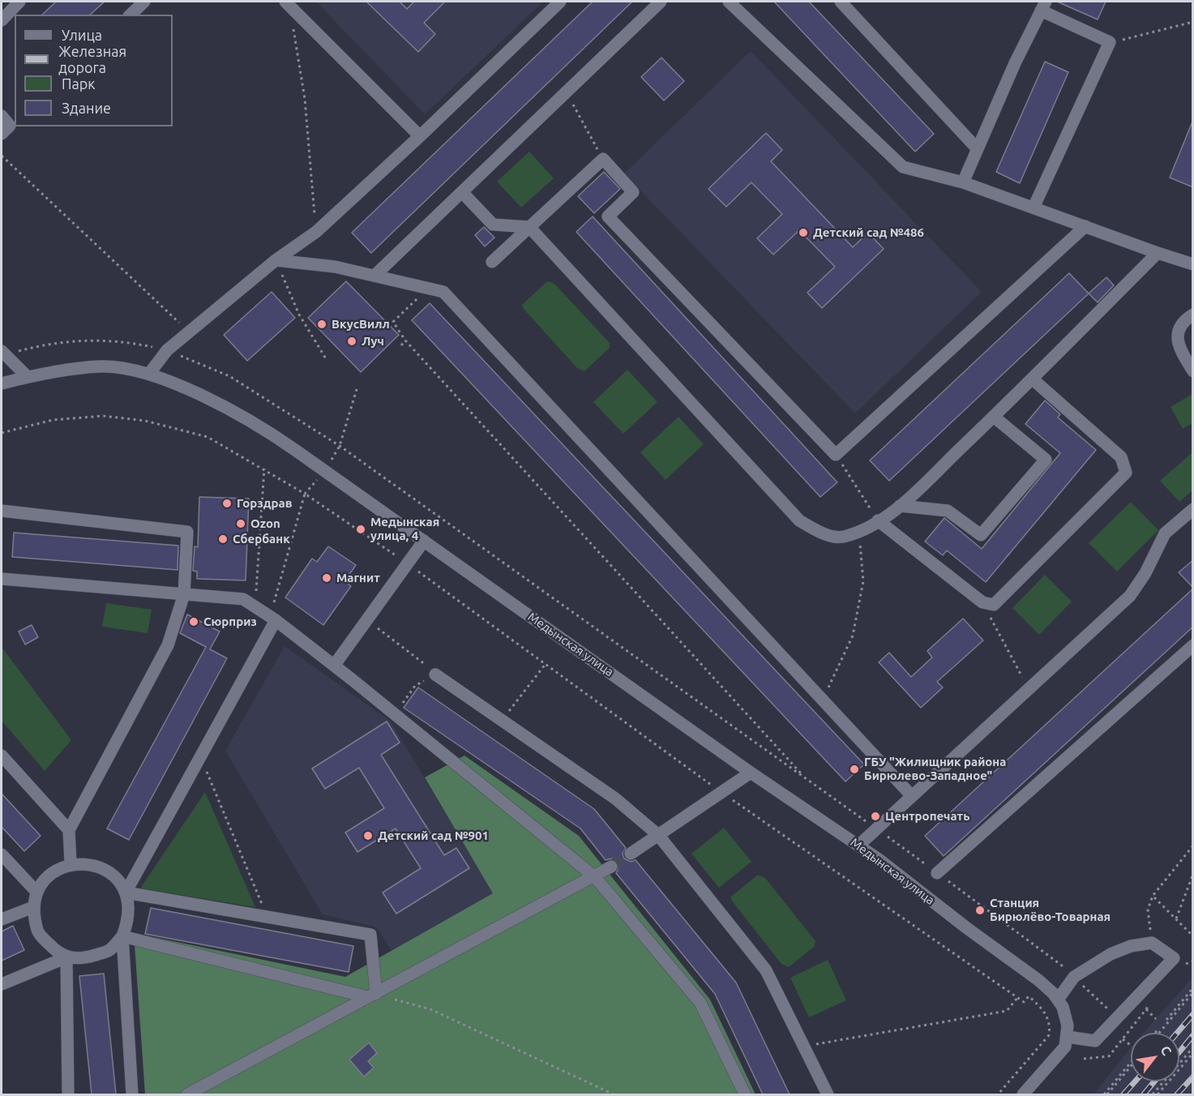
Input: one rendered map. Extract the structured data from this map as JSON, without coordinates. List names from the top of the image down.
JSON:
{
  "streets": {
    "street": ["Медынская улица"]
  },
  "places": [
    "Детский сад №486",
    "ВкусВилл",
    "Луч",
    "Горздрав",
    "Ozon",
    "Медынская улица, 4",
    "Сбербанк",
    "Магнит",
    "Сюрприз",
    "ГБУ \"Жилищник района Бирюлево-Западное\"",
    "Центропечать",
    "Детский сад №901",
    "Станция Бирюлёво-Товарная"
  ],
  "legend": [
    "Улица",
    "Железная дорога",
    "Парк",
    "Здание"
  ],
  "north": "top right"
}
